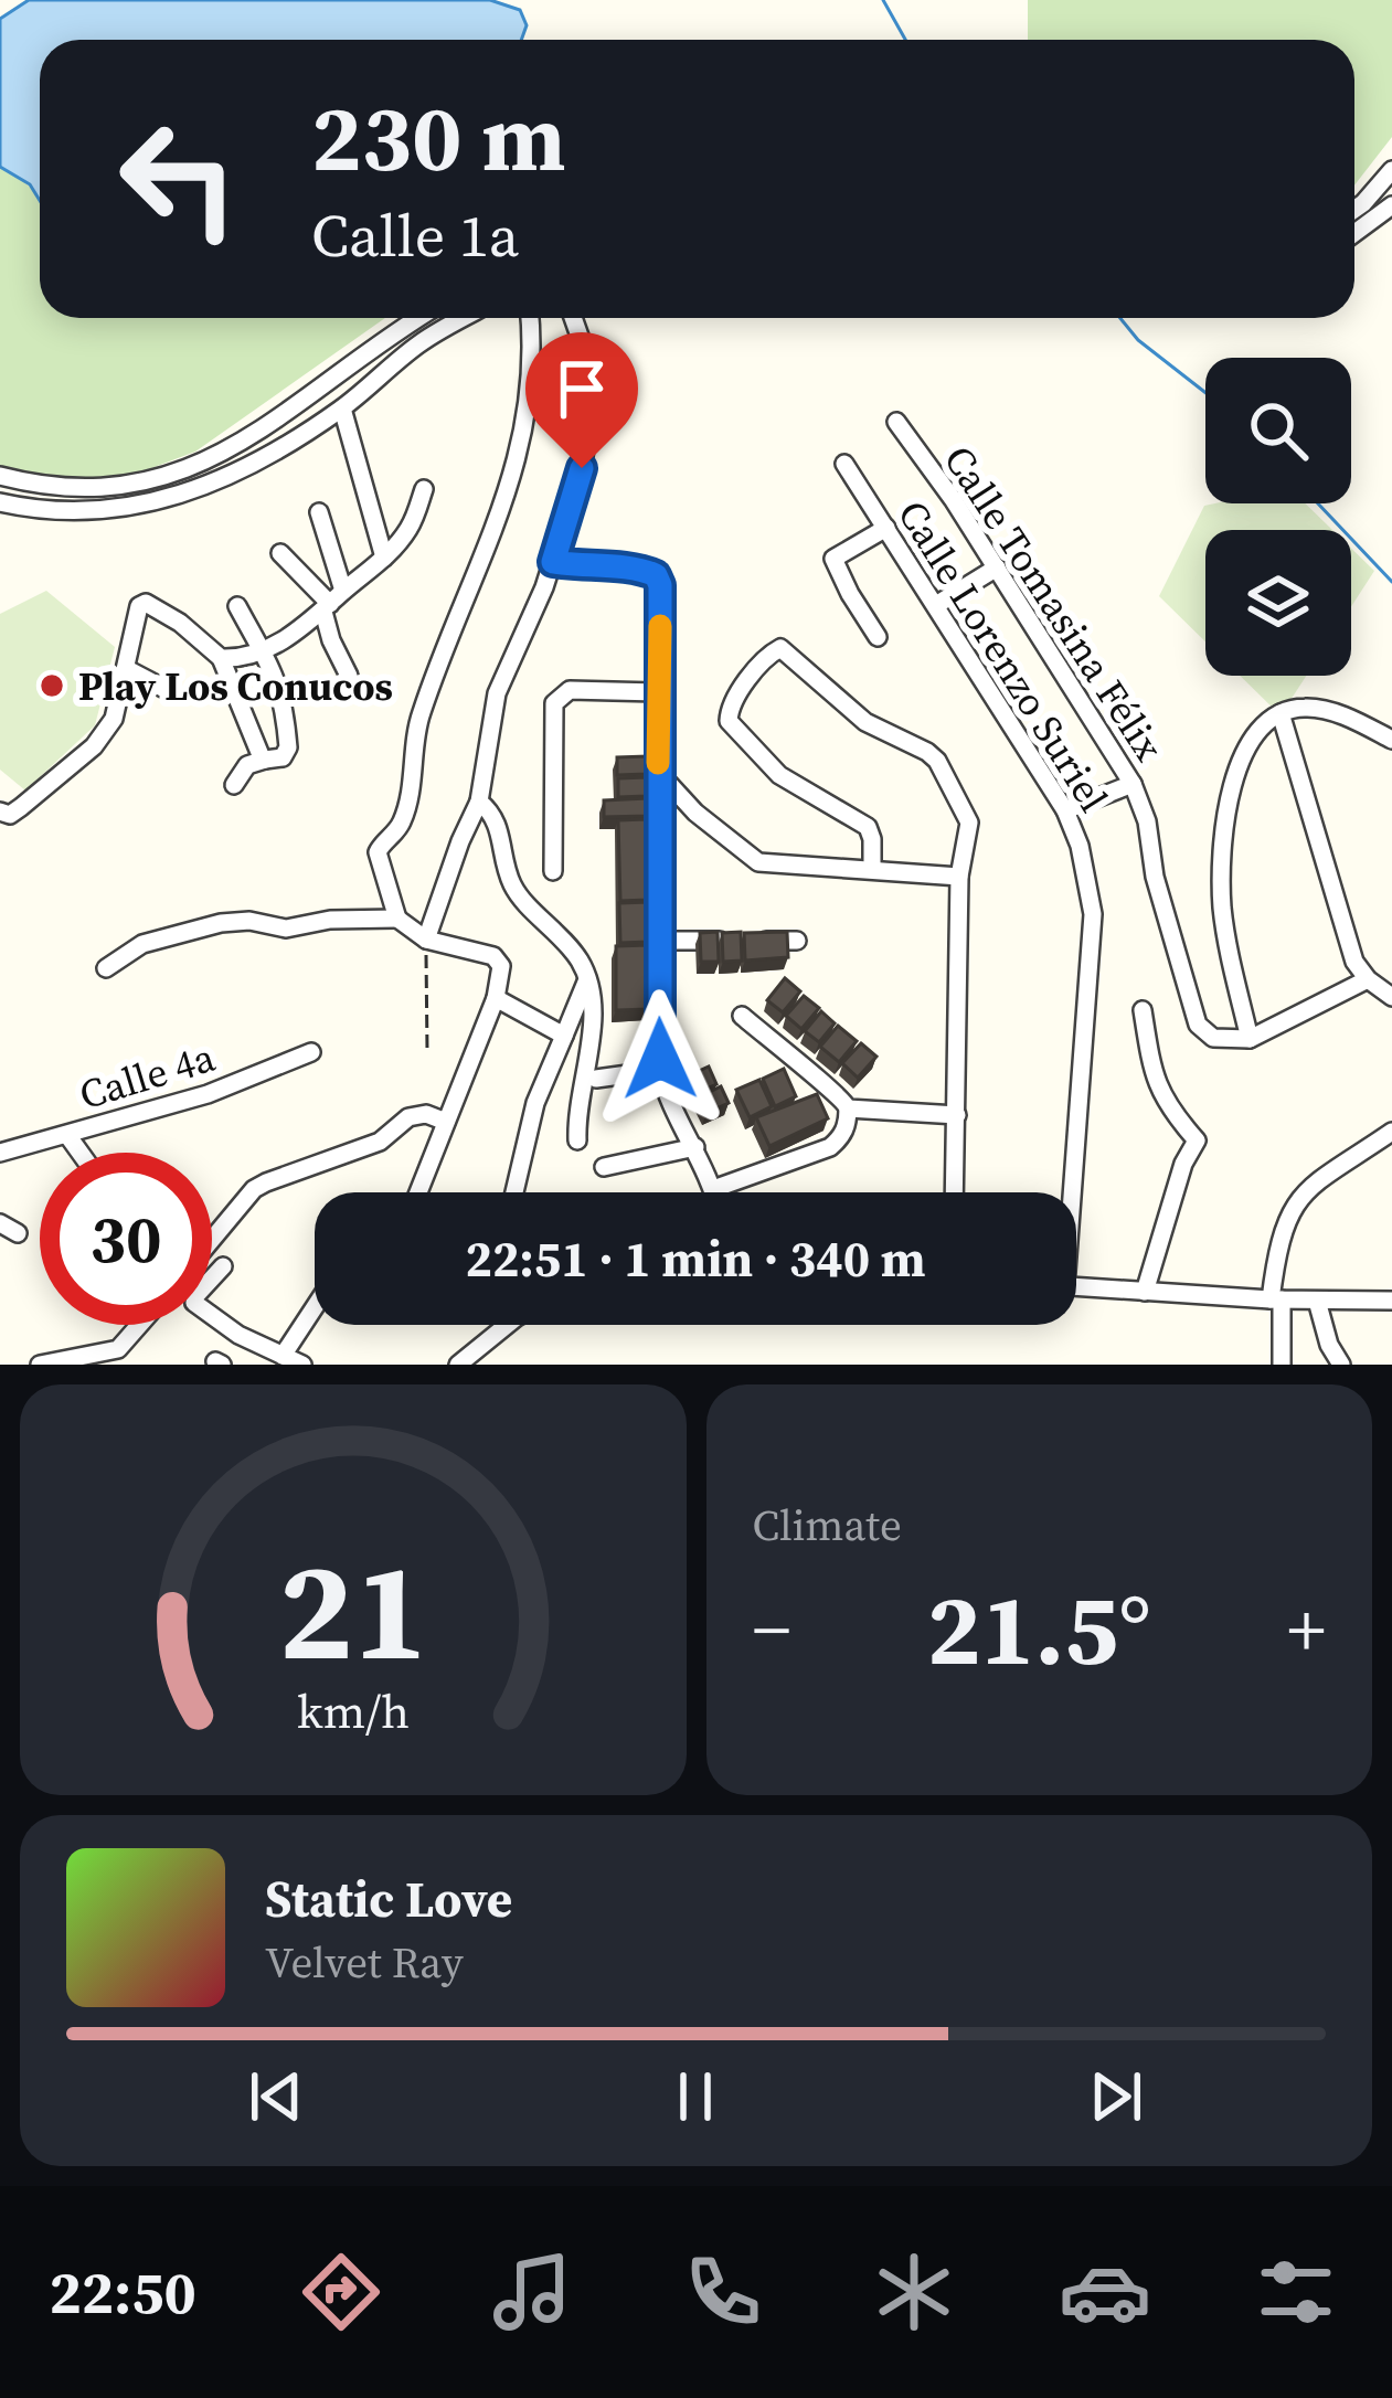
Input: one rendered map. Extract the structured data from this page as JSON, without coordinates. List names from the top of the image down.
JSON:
{
  "streets": {
    "street": ["Calle Tomasina Félix", "Calle Lorenzo Suriel", "Calle 4a"]
  },
  "places": ["Play Los Conucos"],
  "page": {
    "turn": ["230 m", "Calle 1a"],
    "limit": "30",
    "trip": "22:51 · 1 min · 340 m",
    "tile": "Climate",
    "heat": ["−", "21.5°", "+"],
    "song": ["Static Love", "Velvet Ray"],
    "tabs": "22:50",
    "gauge": ["21", "km/h"]
  }
}
